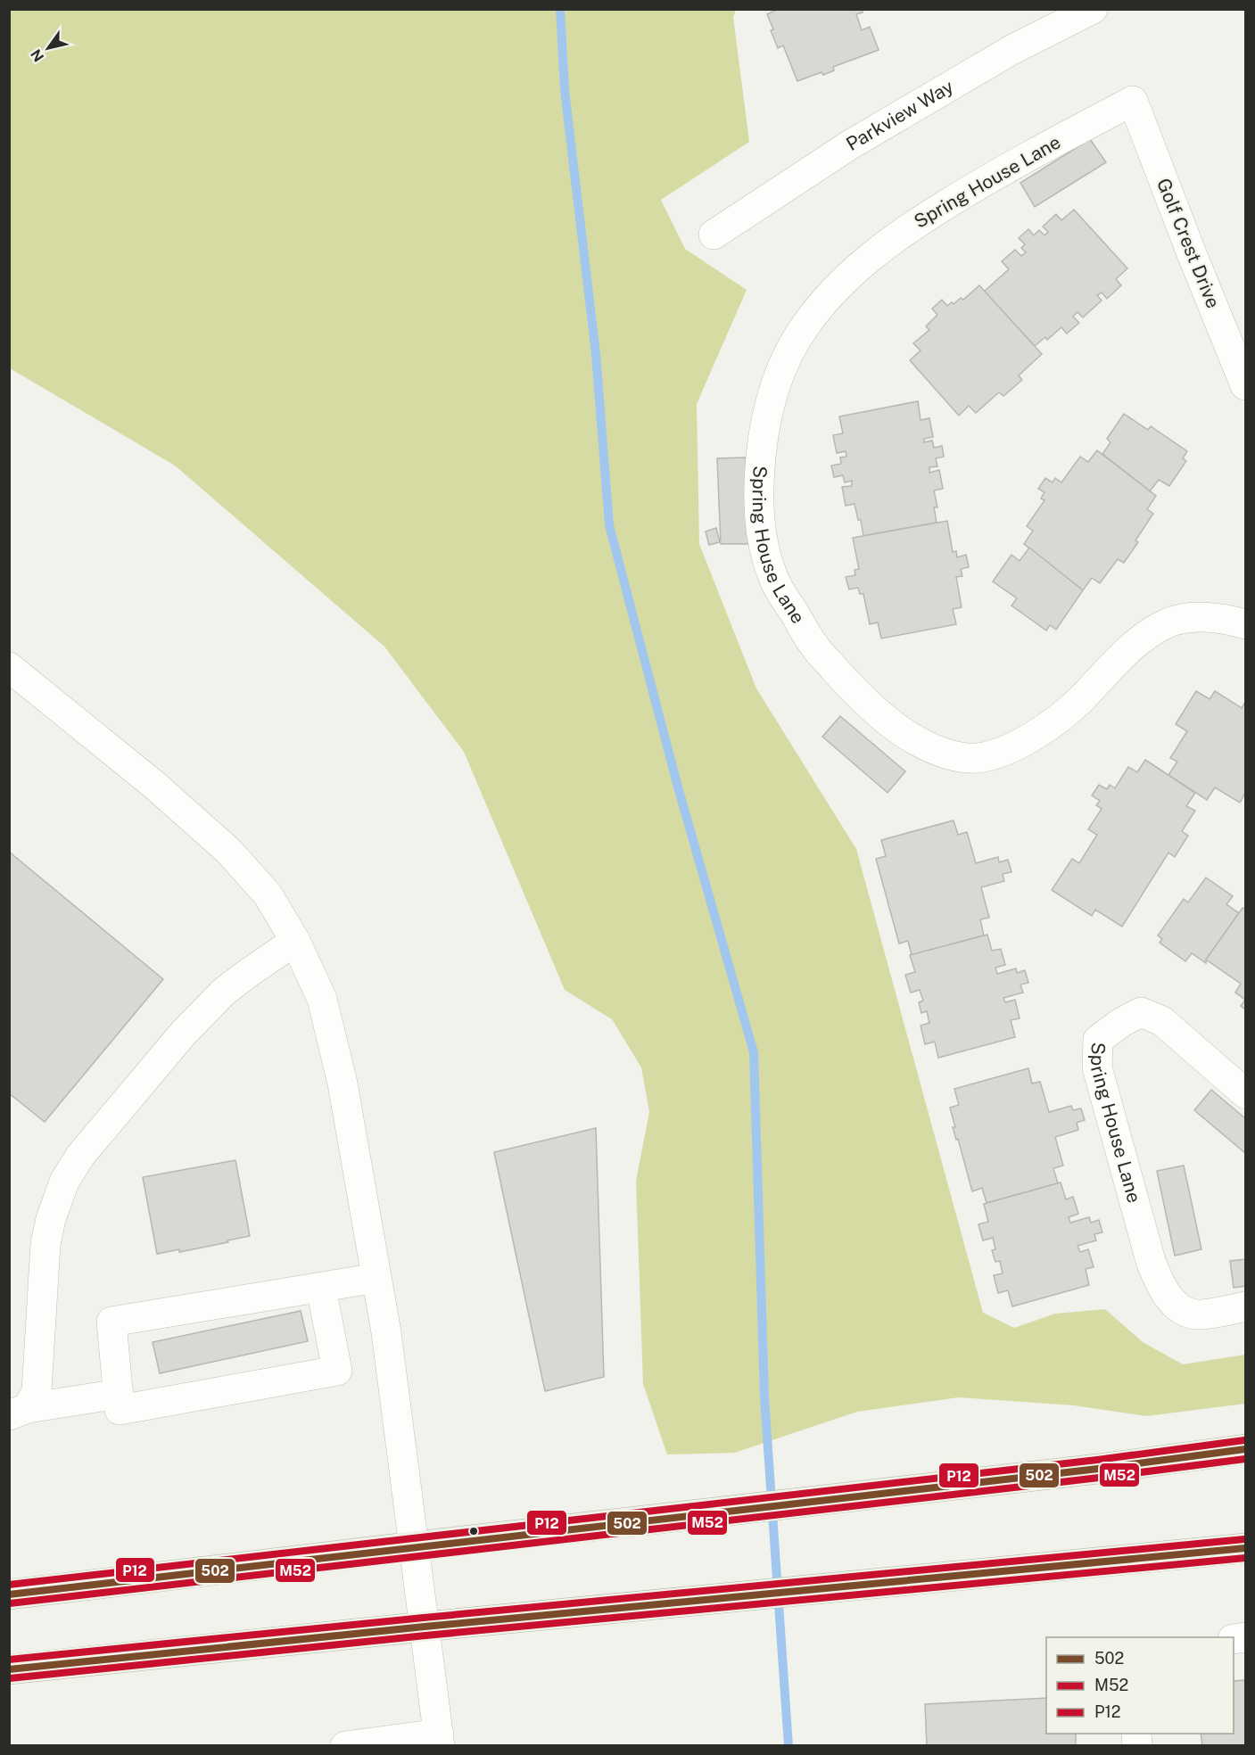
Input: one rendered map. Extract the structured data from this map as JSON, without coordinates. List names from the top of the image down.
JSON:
{
  "streets": {
    "street": ["Parkview Way", "Spring House Lane", "Golf Crest Drive"]
  },
  "crossings": [
    ["Spring House Lane", "Golf Crest Drive"]
  ],
  "lines": ["transit line P12", "transit line 502", "transit line M52"],
  "legend": ["502", "M52", "P12"],
  "north": "bottom left"
}
